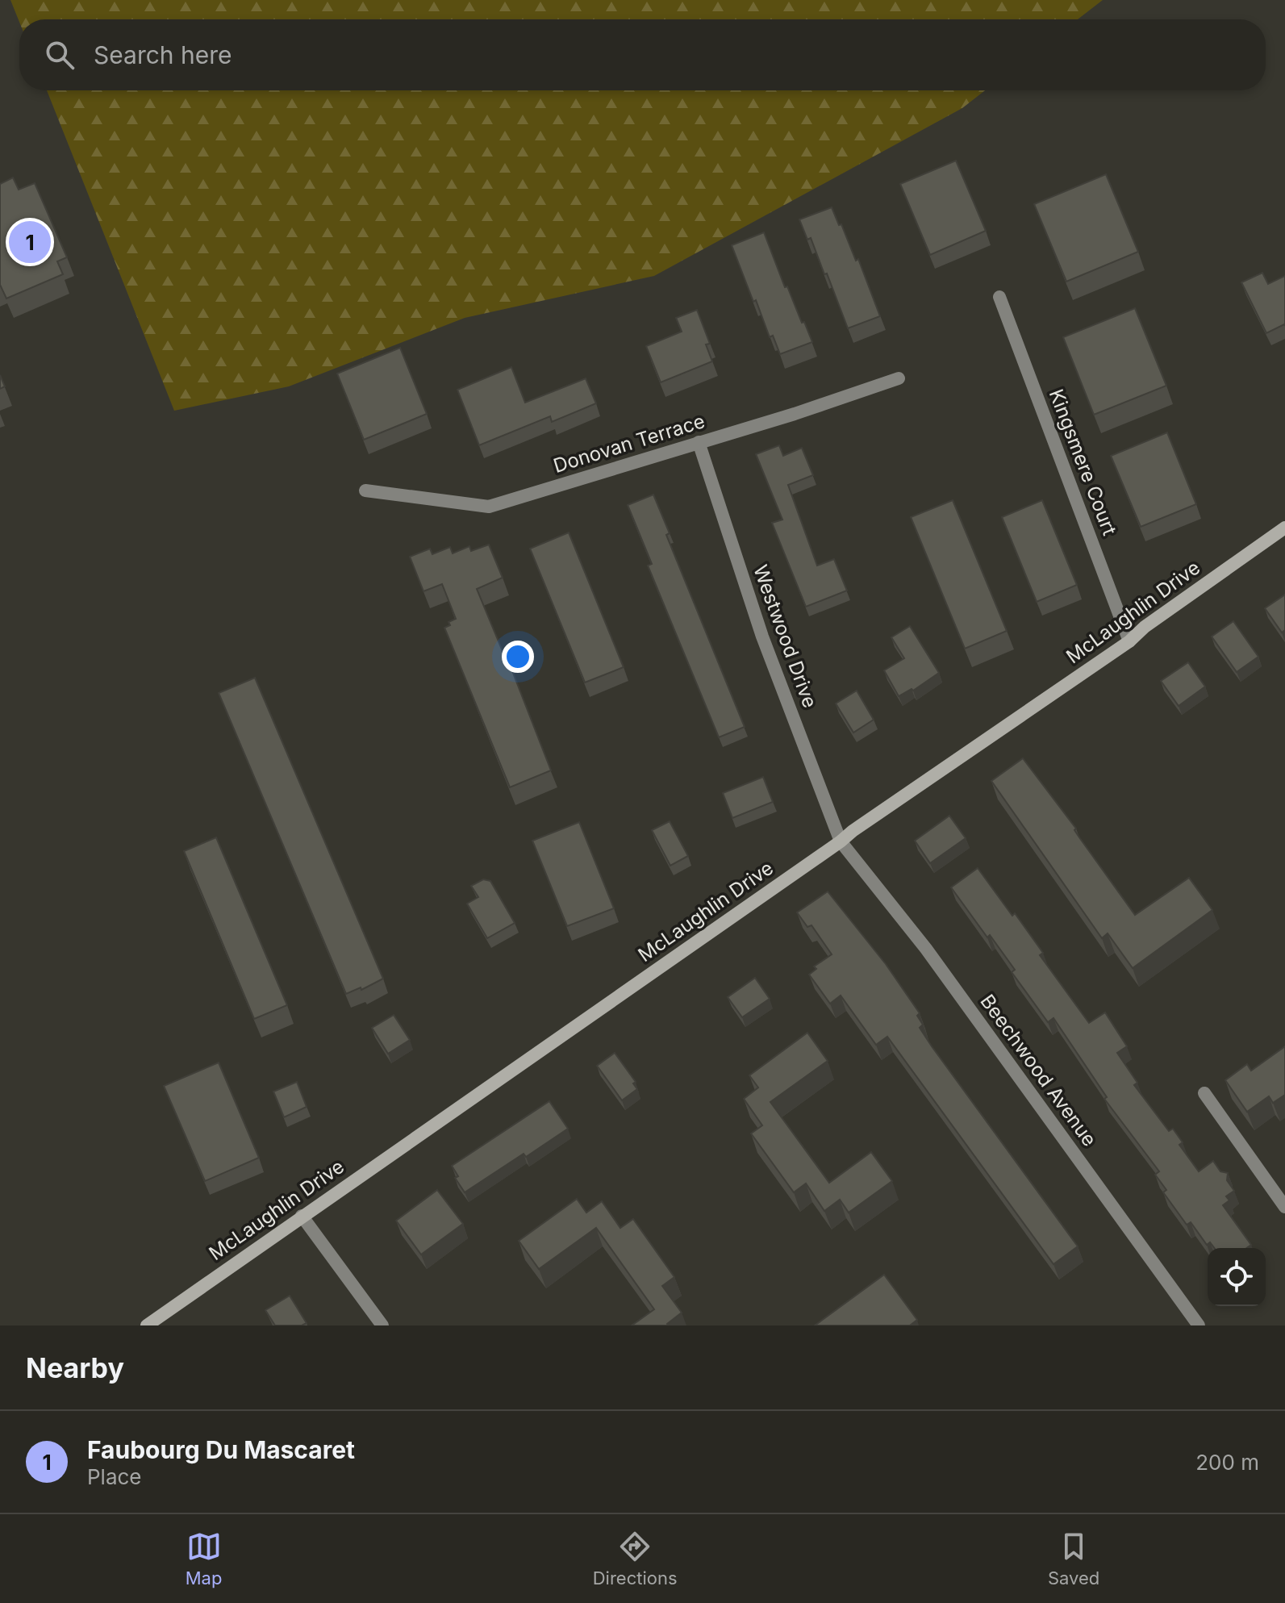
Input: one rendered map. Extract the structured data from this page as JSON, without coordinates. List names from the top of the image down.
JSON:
{
  "streets": {
    "main road": ["McLaughlin Drive"],
    "street": [
      "Donovan Terrace",
      "Kingsmere Court",
      "Westwood Drive",
      "Beechwood Avenue"
    ]
  },
  "crossings": [
    ["Donovan Terrace", "Westwood Drive"],
    ["Kingsmere Court", "McLaughlin Drive"],
    ["McLaughlin Drive", "Westwood Drive"],
    ["McLaughlin Drive", "Beechwood Avenue"],
    ["Westwood Drive", "Beechwood Avenue"]
  ],
  "page": {
    "search": "Search here",
    "pins": "1",
    "heading": "Nearby",
    "list": [
      {
        "mark": "1",
        "name": "Faubourg Du Mascaret",
        "note": "Place",
        "value": "200 m"
      }
    ],
    "nav": ["Map", "Directions", "Saved"]
  }
}
